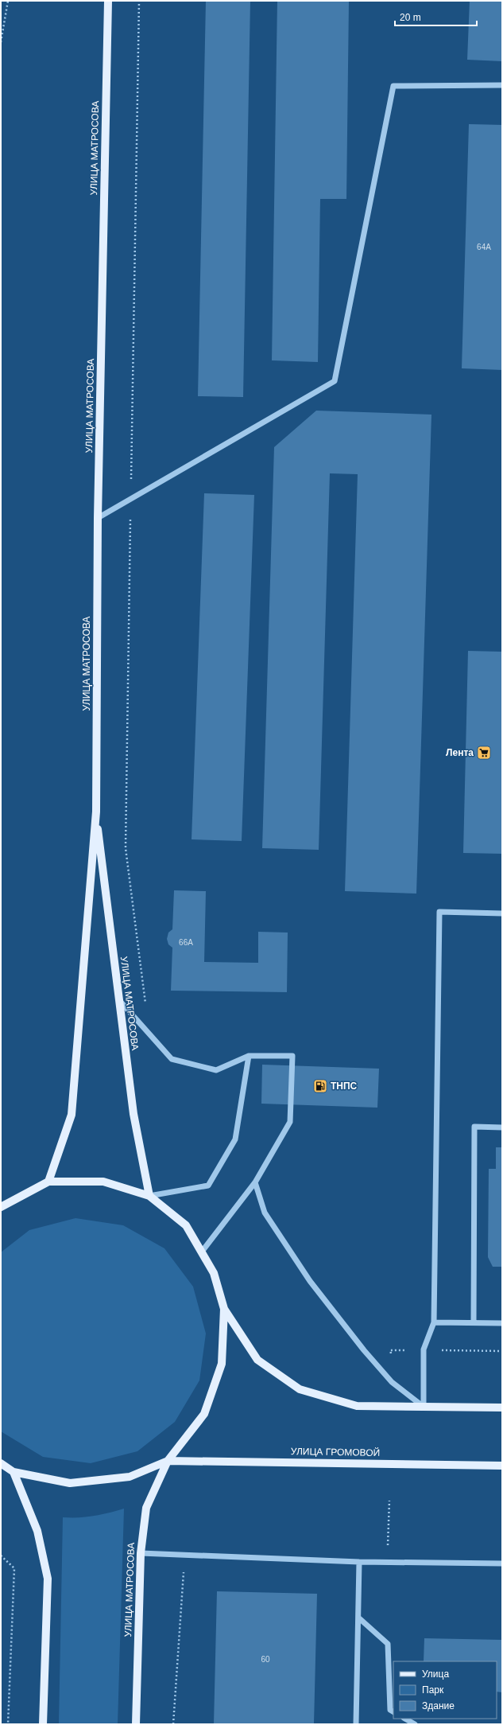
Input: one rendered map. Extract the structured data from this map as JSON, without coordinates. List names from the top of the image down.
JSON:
{
  "streets": {
    "main road": ["УЛИЦА МАТРОСОВА", "УЛИЦА ГРОМОВОЙ"]
  },
  "crossings": [
    ["УЛИЦА МАТРОСОВА", "УЛИЦА ГРОМОВОЙ"]
  ],
  "places": {
    "supermarket": ["Лента"],
    "fuel station": ["ТНПС"]
  },
  "house_numbers": ["64А", "66А", "60"],
  "legend": ["Улица", "Парк", "Здание"],
  "scale_bar": "20 m"
}
